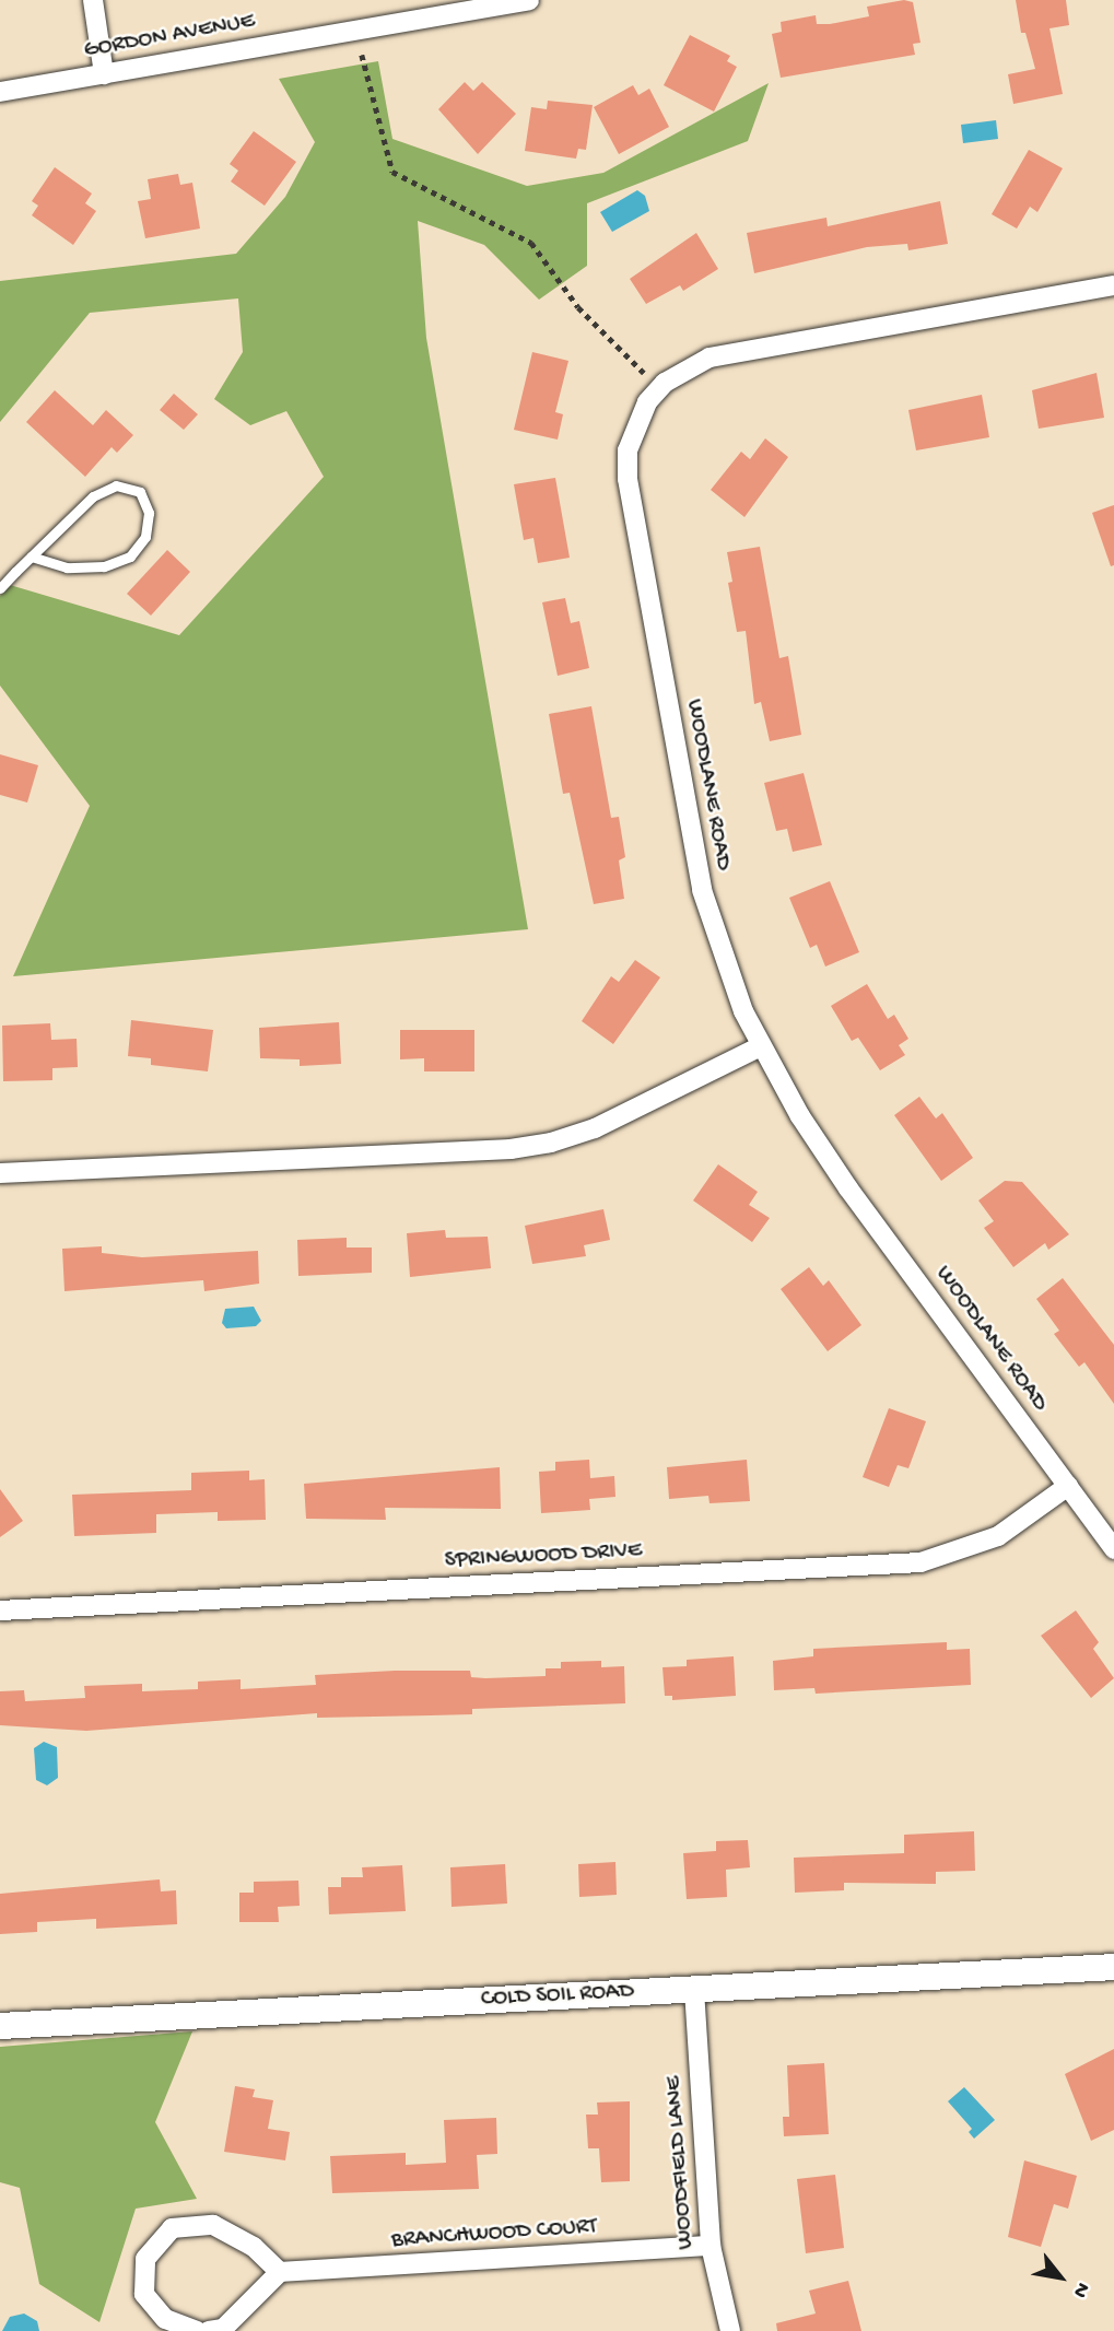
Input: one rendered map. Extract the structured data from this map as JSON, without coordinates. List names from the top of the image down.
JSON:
{
  "streets": {
    "street": [
      "GORDON AVENUE",
      "WOODLANE ROAD",
      "SPRINGWOOD DRIVE",
      "COLD SOIL ROAD",
      "WOODFIELD LANE",
      "BRANCHWOOD COURT"
    ]
  },
  "crossings": [
    ["WOODLANE ROAD", "SPRINGWOOD DRIVE"],
    ["COLD SOIL ROAD", "WOODFIELD LANE"],
    ["WOODFIELD LANE", "BRANCHWOOD COURT"]
  ],
  "north": "bottom right"
}
